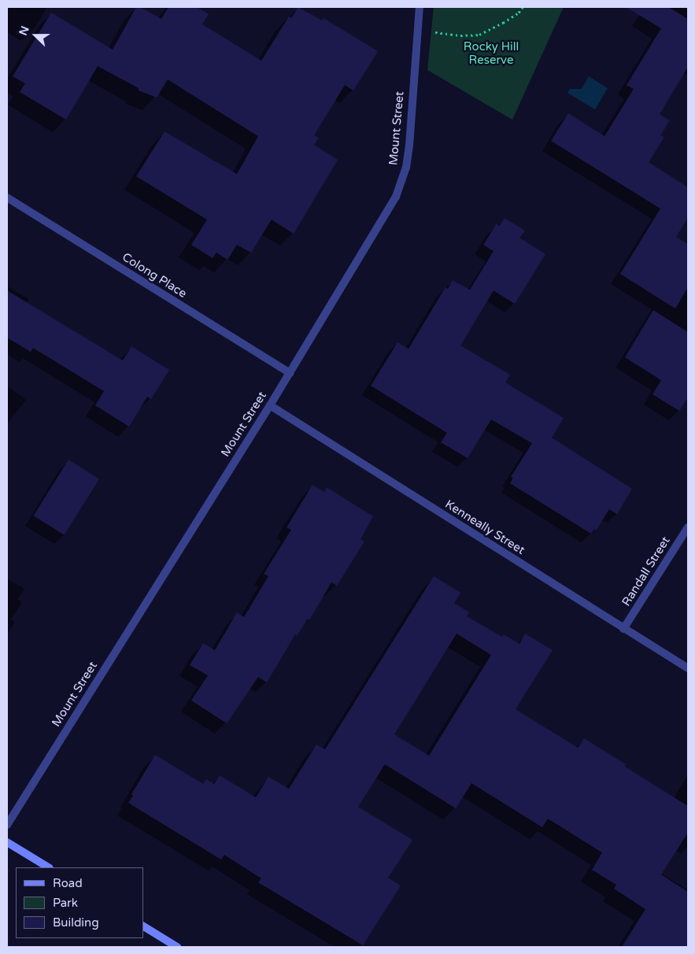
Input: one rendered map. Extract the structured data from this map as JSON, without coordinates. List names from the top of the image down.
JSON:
{
  "streets": {
    "street": [
      "Mount Street",
      "Colong Place",
      "Kenneally Street",
      "Randall Street"
    ]
  },
  "crossings": [
    ["Mount Street", "Colong Place"],
    ["Mount Street", "Kenneally Street"],
    ["Kenneally Street", "Randall Street"]
  ],
  "parks": ["Rocky Hill Reserve"],
  "legend": ["Road", "Park", "Building"],
  "north": "left"
}
